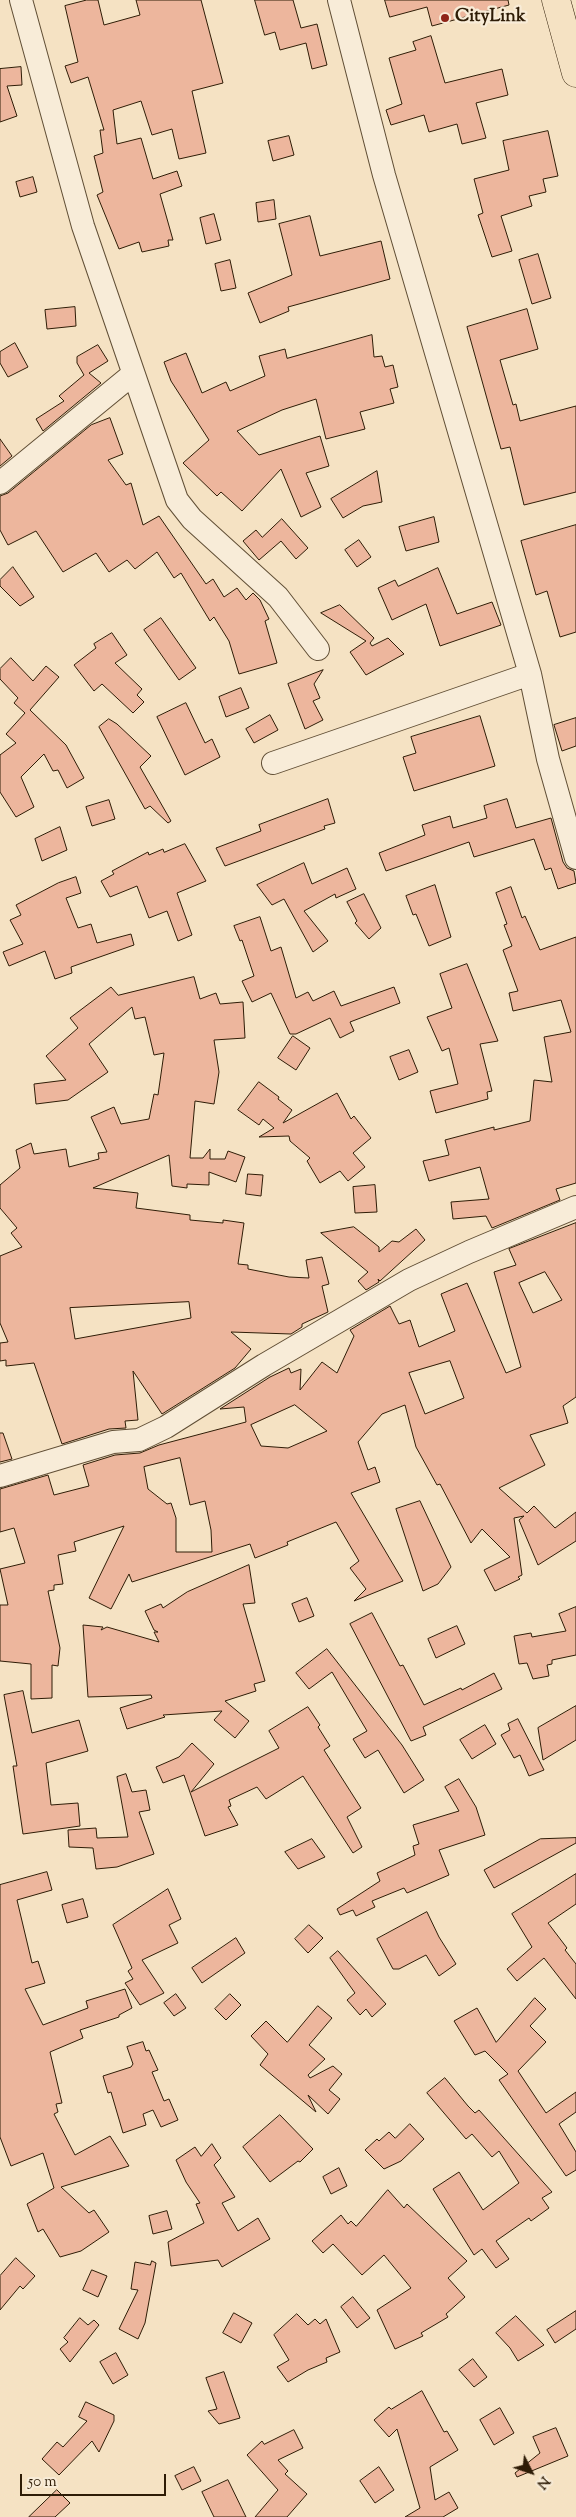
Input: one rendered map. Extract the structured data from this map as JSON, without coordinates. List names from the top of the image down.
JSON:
{
  "places": ["CityLink"],
  "scale_bar": "50 m",
  "north": "bottom right"
}
